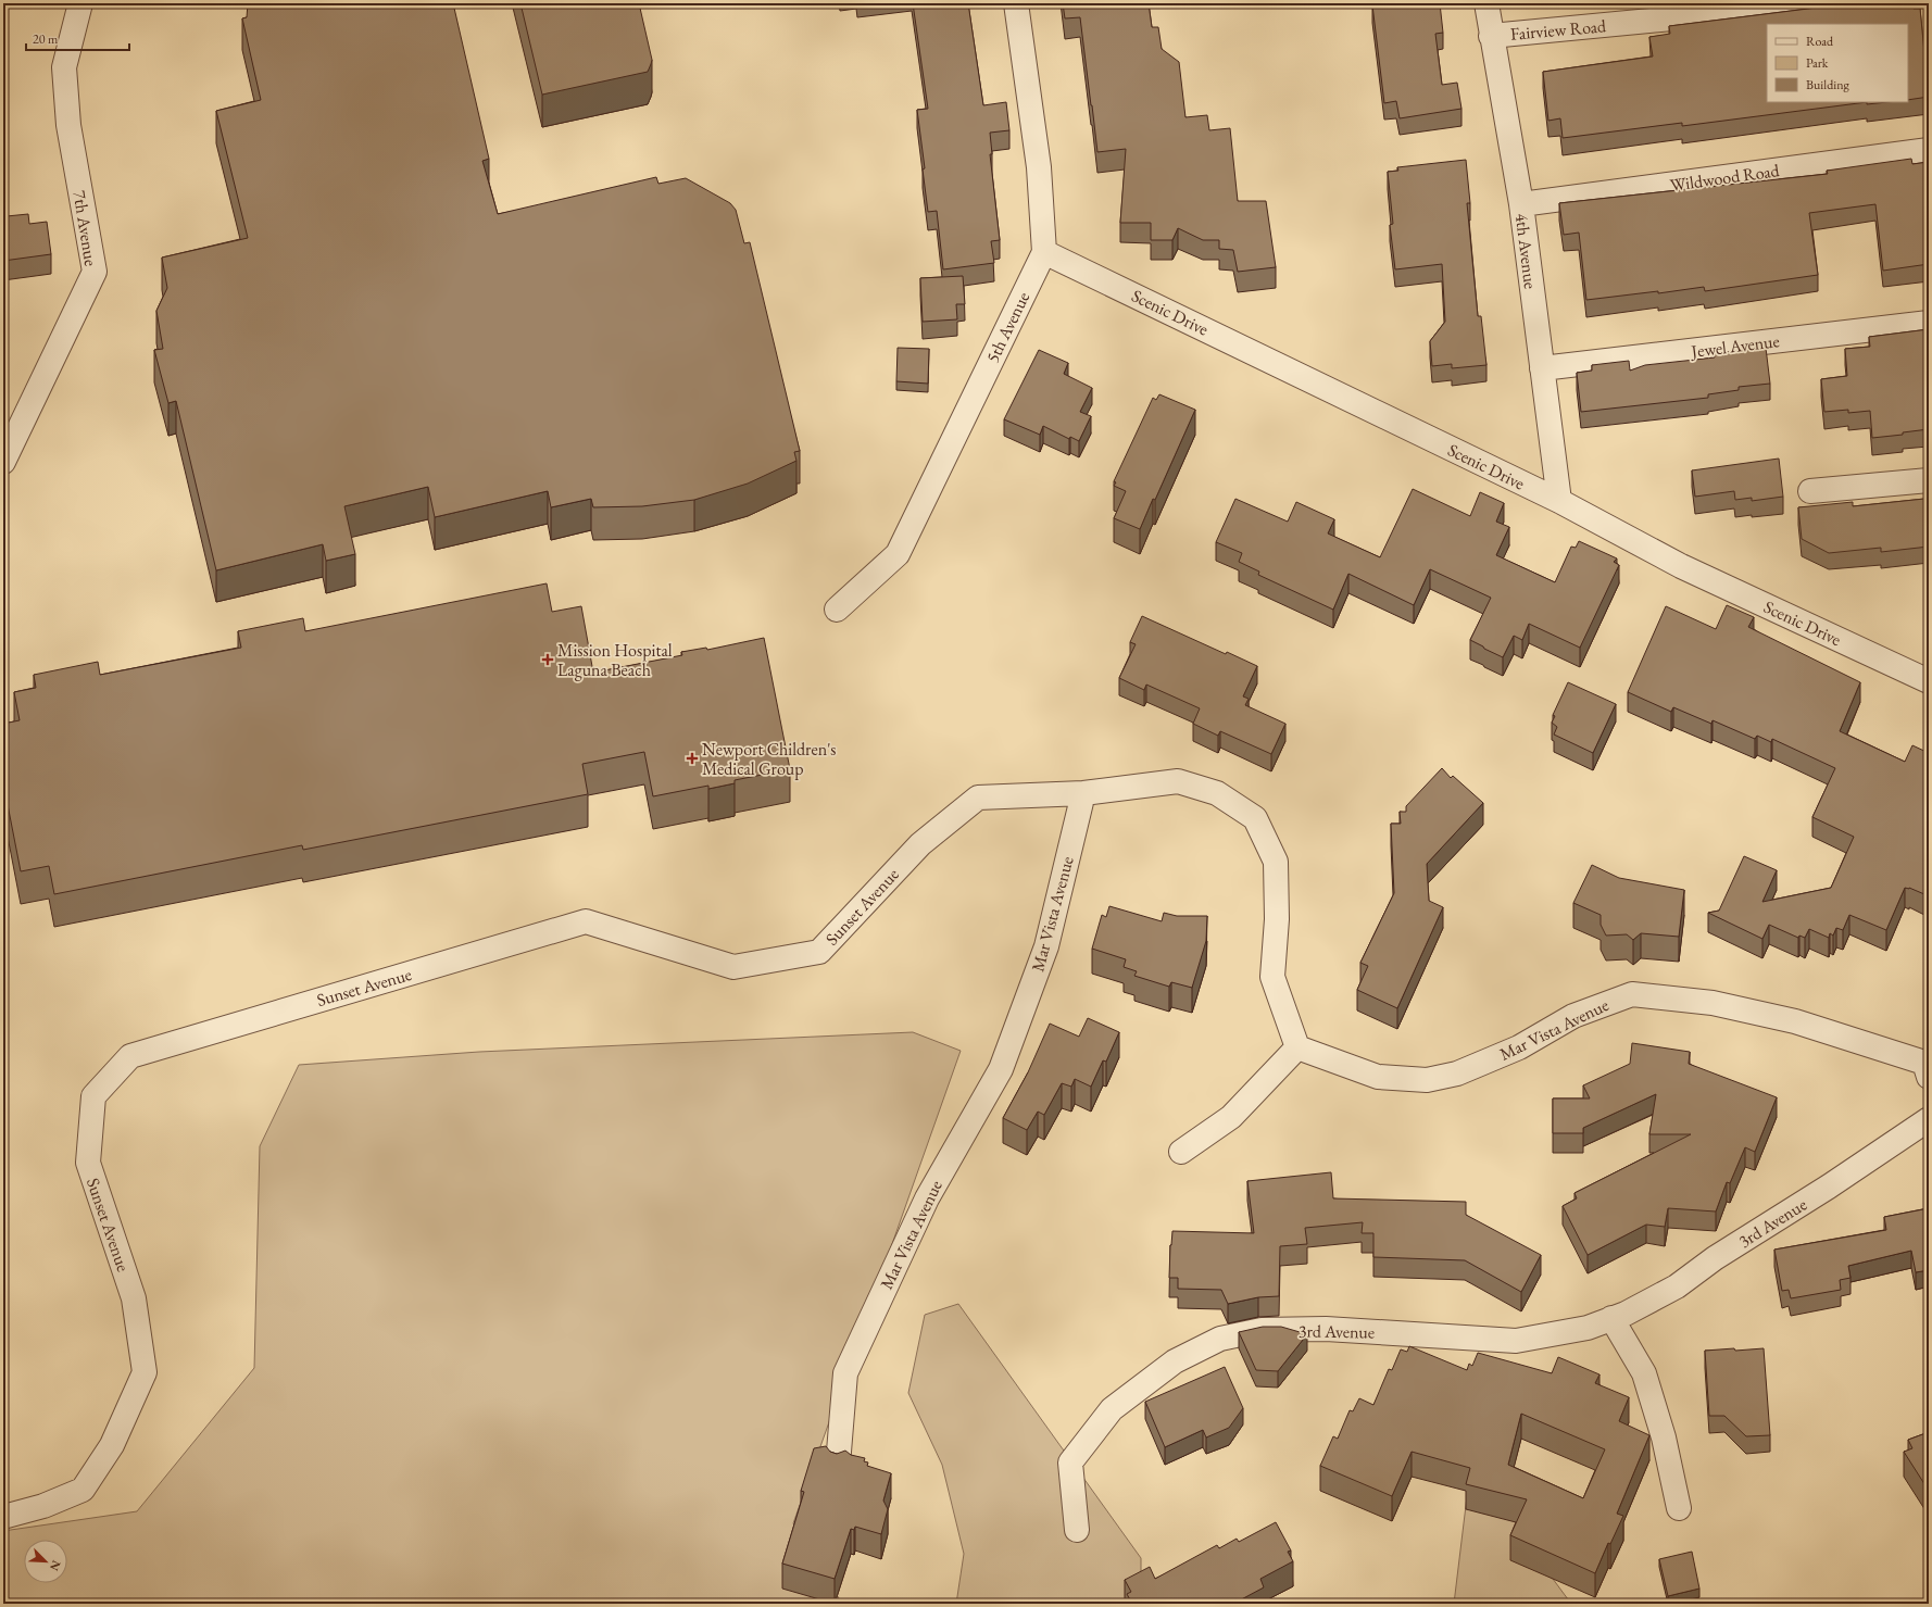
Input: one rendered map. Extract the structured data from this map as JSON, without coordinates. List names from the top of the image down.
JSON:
{
  "streets": {
    "street": [
      "Fairview Road",
      "Wildwood Road",
      "7th Avenue",
      "4th Avenue",
      "Scenic Drive",
      "5th Avenue",
      "Jewel Avenue",
      "Sunset Avenue",
      "Mar Vista Avenue",
      "3rd Avenue"
    ]
  },
  "crossings": [
    ["Fairview Road", "4th Avenue"],
    ["Wildwood Road", "4th Avenue"],
    ["4th Avenue", "Scenic Drive"],
    ["4th Avenue", "Jewel Avenue"],
    ["Scenic Drive", "5th Avenue"],
    ["Sunset Avenue", "Mar Vista Avenue"]
  ],
  "places": {
    "health": ["Mission Hospital Laguna Beach", "Newport Children's Medical Group"]
  },
  "legend": ["Road", "Park", "Building"],
  "scale_bar": "20 m",
  "north": "bottom right"
}
